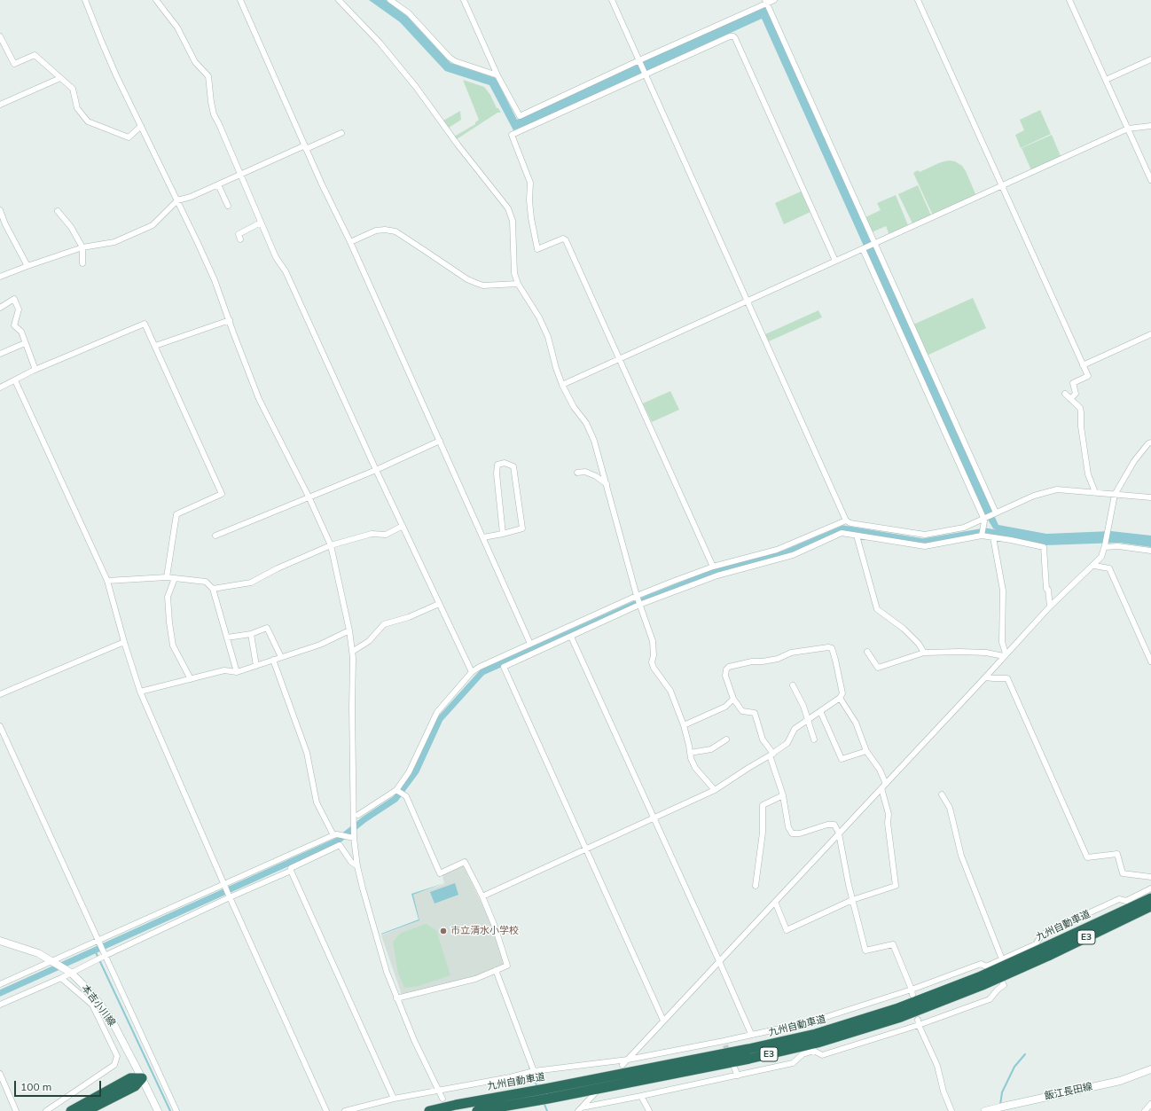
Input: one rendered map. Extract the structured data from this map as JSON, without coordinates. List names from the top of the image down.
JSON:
{
  "streets": {
    "highway": ["九州自動車道", "E3"],
    "main road": ["本吉小川線", "飯江長田線"]
  },
  "places": ["市立清水小学校"],
  "scale_bar": "100 m"
}
